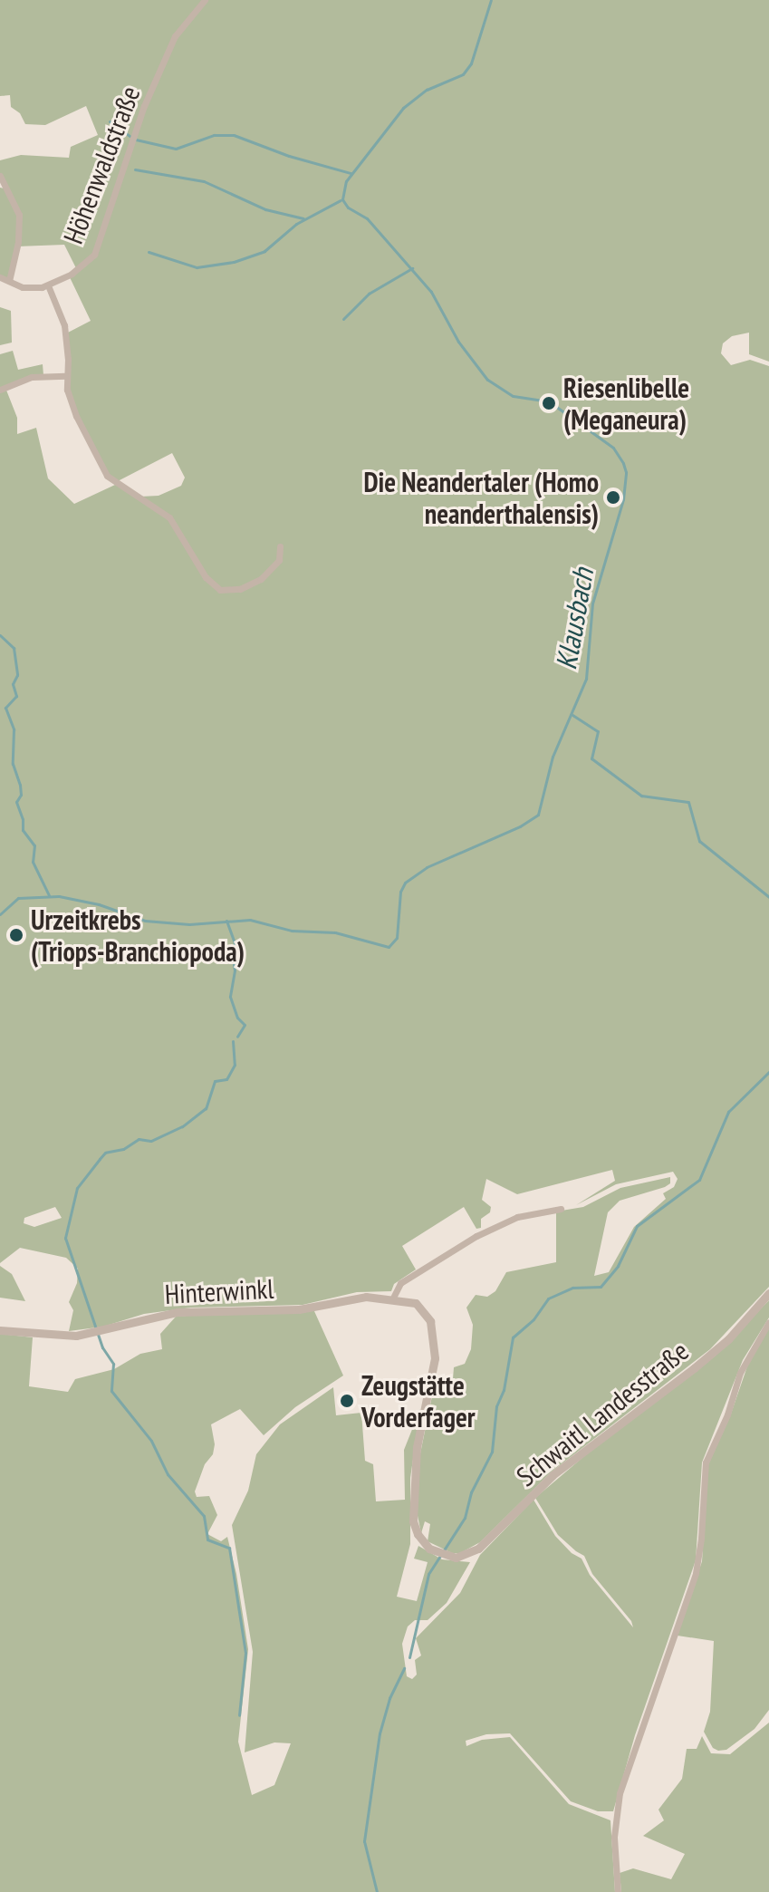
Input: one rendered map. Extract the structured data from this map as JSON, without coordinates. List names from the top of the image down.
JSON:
{
  "streets": {
    "street": ["Höhenwaldstraße", "Hinterwinkl", "Schwaitl Landesstraße"]
  },
  "crossings": [
    ["Hinterwinkl", "Schwaitl Landesstraße"]
  ],
  "water": ["Klausbach"],
  "places": [
    "Riesenlibelle (Meganeura)",
    "Die Neandertaler (Homo neanderthalensis)",
    "Urzeitkrebs (Triops-Branchiopoda)",
    "Zeugstätte Vorderfager"
  ]
}
